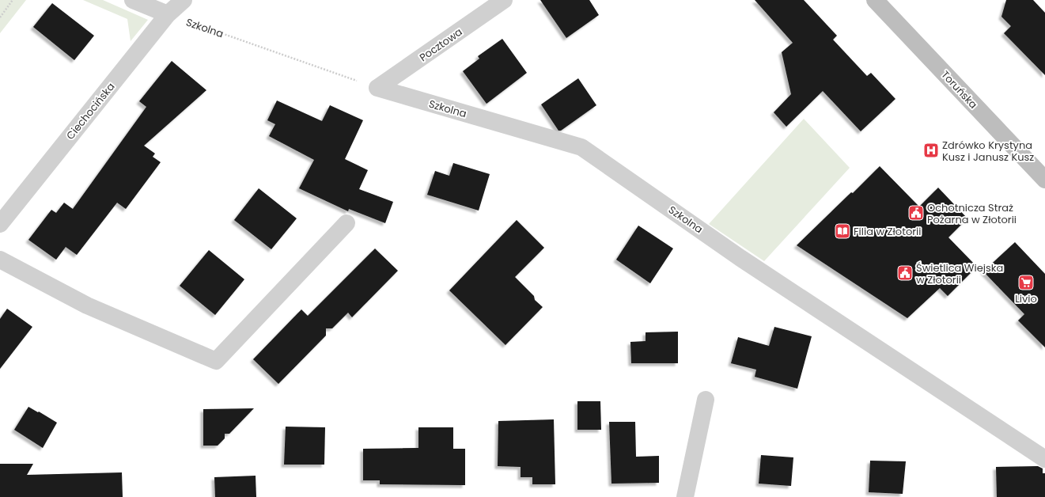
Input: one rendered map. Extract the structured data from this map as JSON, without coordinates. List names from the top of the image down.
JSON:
{
  "streets": {
    "main road": ["Toruńska"],
    "street": ["Szkolna", "Pocztowa", "Ciechocińska"]
  },
  "crossings": [
    ["Szkolna", "Pocztowa"],
    ["Szkolna", "Ciechocińska"]
  ],
  "places": {
    "hospital": ["Zdrówko Krystyna Kusz i Janusz Kusz"],
    "public building": ["Ochotnicza Straż Pożarna w Złotorii", "Świetlica Wiejska w Złotorii"],
    "library": ["Filia w Złotorii"],
    "supermarket": ["Livio"]
  }
}
